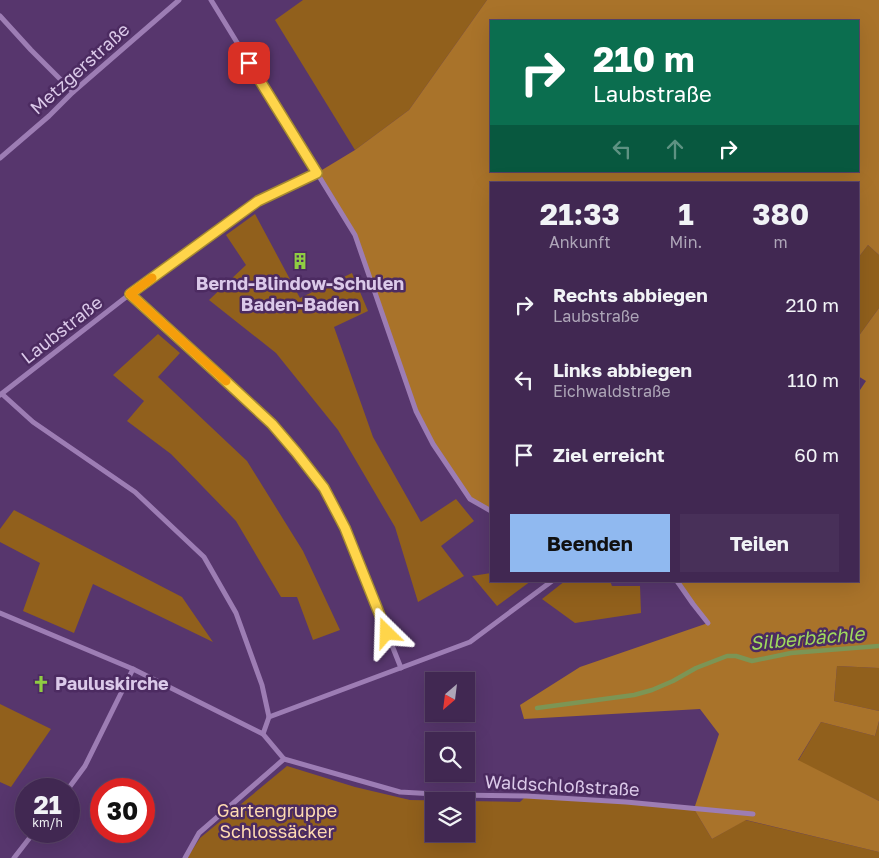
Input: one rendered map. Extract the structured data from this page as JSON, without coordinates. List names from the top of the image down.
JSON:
{
  "streets": {
    "street": ["Metzgerstraße", "Laubstraße", "Waldschloßstraße"]
  },
  "water": ["Silberbächle"],
  "parks": ["Gartengruppe Schlossäcker"],
  "places": {
    "building": ["Bernd-Blindow-Schulen Baden-Baden"],
    "church": ["Pauluskirche"]
  },
  "north": "bottom left",
  "page": {
    "turn": ["210 m", "Laubstraße"],
    "eta": [
      "21:33",
      "Ankunft",
      "1",
      "Min.",
      "380",
      "m"
    ],
    "list": [
      {
        "name": "Rechts abbiegen",
        "note": "Laubstraße",
        "value": "210 m"
      },
      {
        "name": "Links abbiegen",
        "note": "Eichwaldstraße",
        "value": "110 m"
      },
      {
        "name": "Ziel erreicht",
        "value": "60 m"
      }
    ],
    "buttons": ["Beenden", "Teilen"],
    "speed": "21 km/h",
    "limit": "30"
  }
}
